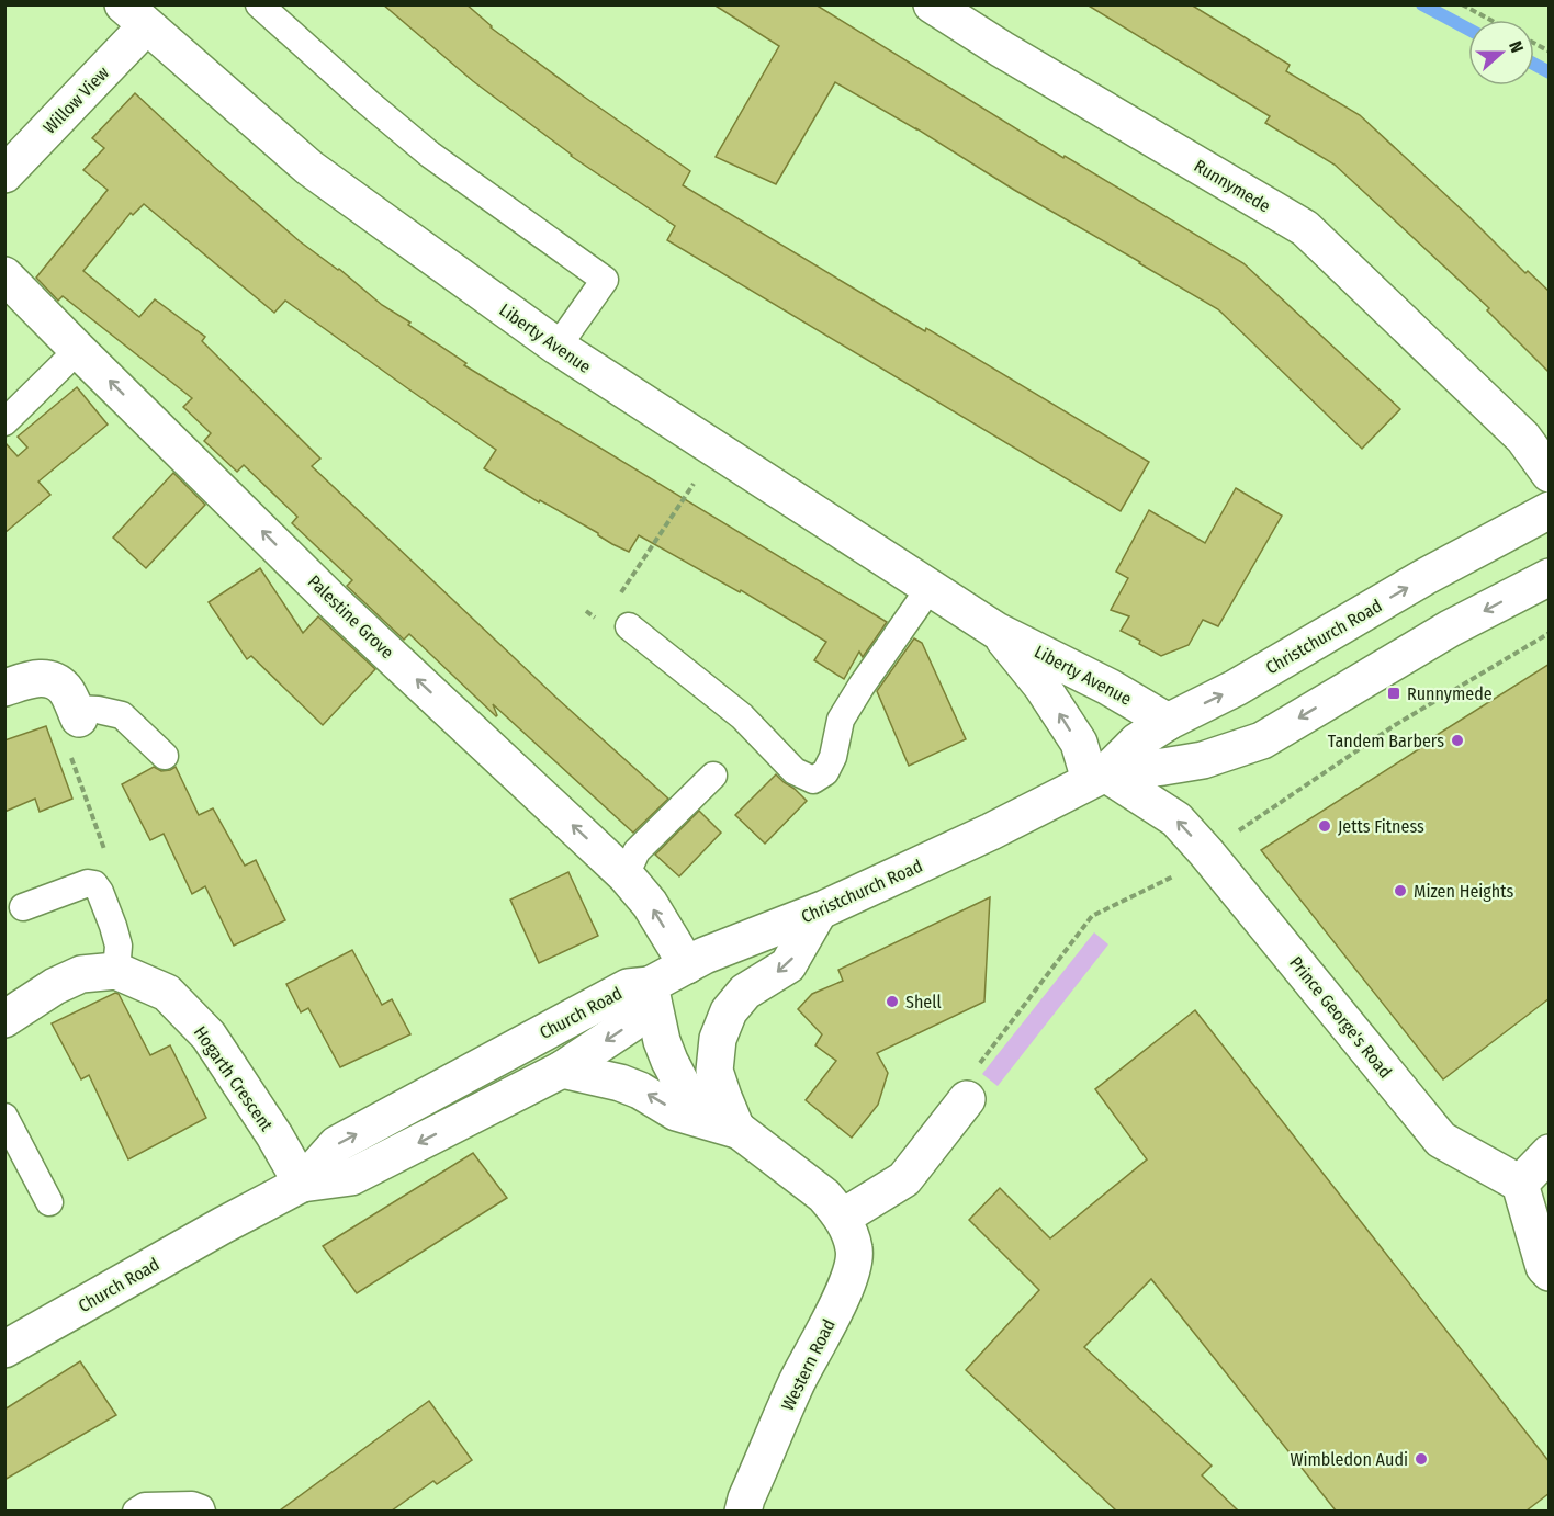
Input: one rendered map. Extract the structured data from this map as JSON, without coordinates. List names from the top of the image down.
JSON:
{
  "streets": {
    "street": [
      "Willow View",
      "Runnymede",
      "Liberty Avenue",
      "Palestine Grove",
      "Christchurch Road",
      "Church Road",
      "Prince George's Road",
      "Hogarth Crescent",
      "Western Road"
    ]
  },
  "crossings": [
    ["Willow View", "Liberty Avenue"],
    ["Liberty Avenue", "Christchurch Road"],
    ["Liberty Avenue", "Prince George's Road"],
    ["Palestine Grove", "Christchurch Road"],
    ["Christchurch Road", "Church Road"],
    ["Christchurch Road", "Prince George's Road"],
    ["Christchurch Road", "Western Road"],
    ["Church Road", "Hogarth Crescent"],
    ["Church Road", "Western Road"]
  ],
  "one_way": ["Palestine Grove"],
  "places": {
    "transit": ["Runnymede"],
    "other": [
      "Tandem Barbers",
      "Jetts Fitness",
      "Mizen Heights",
      "Shell",
      "Wimbledon Audi"
    ]
  },
  "north": "right"
}
